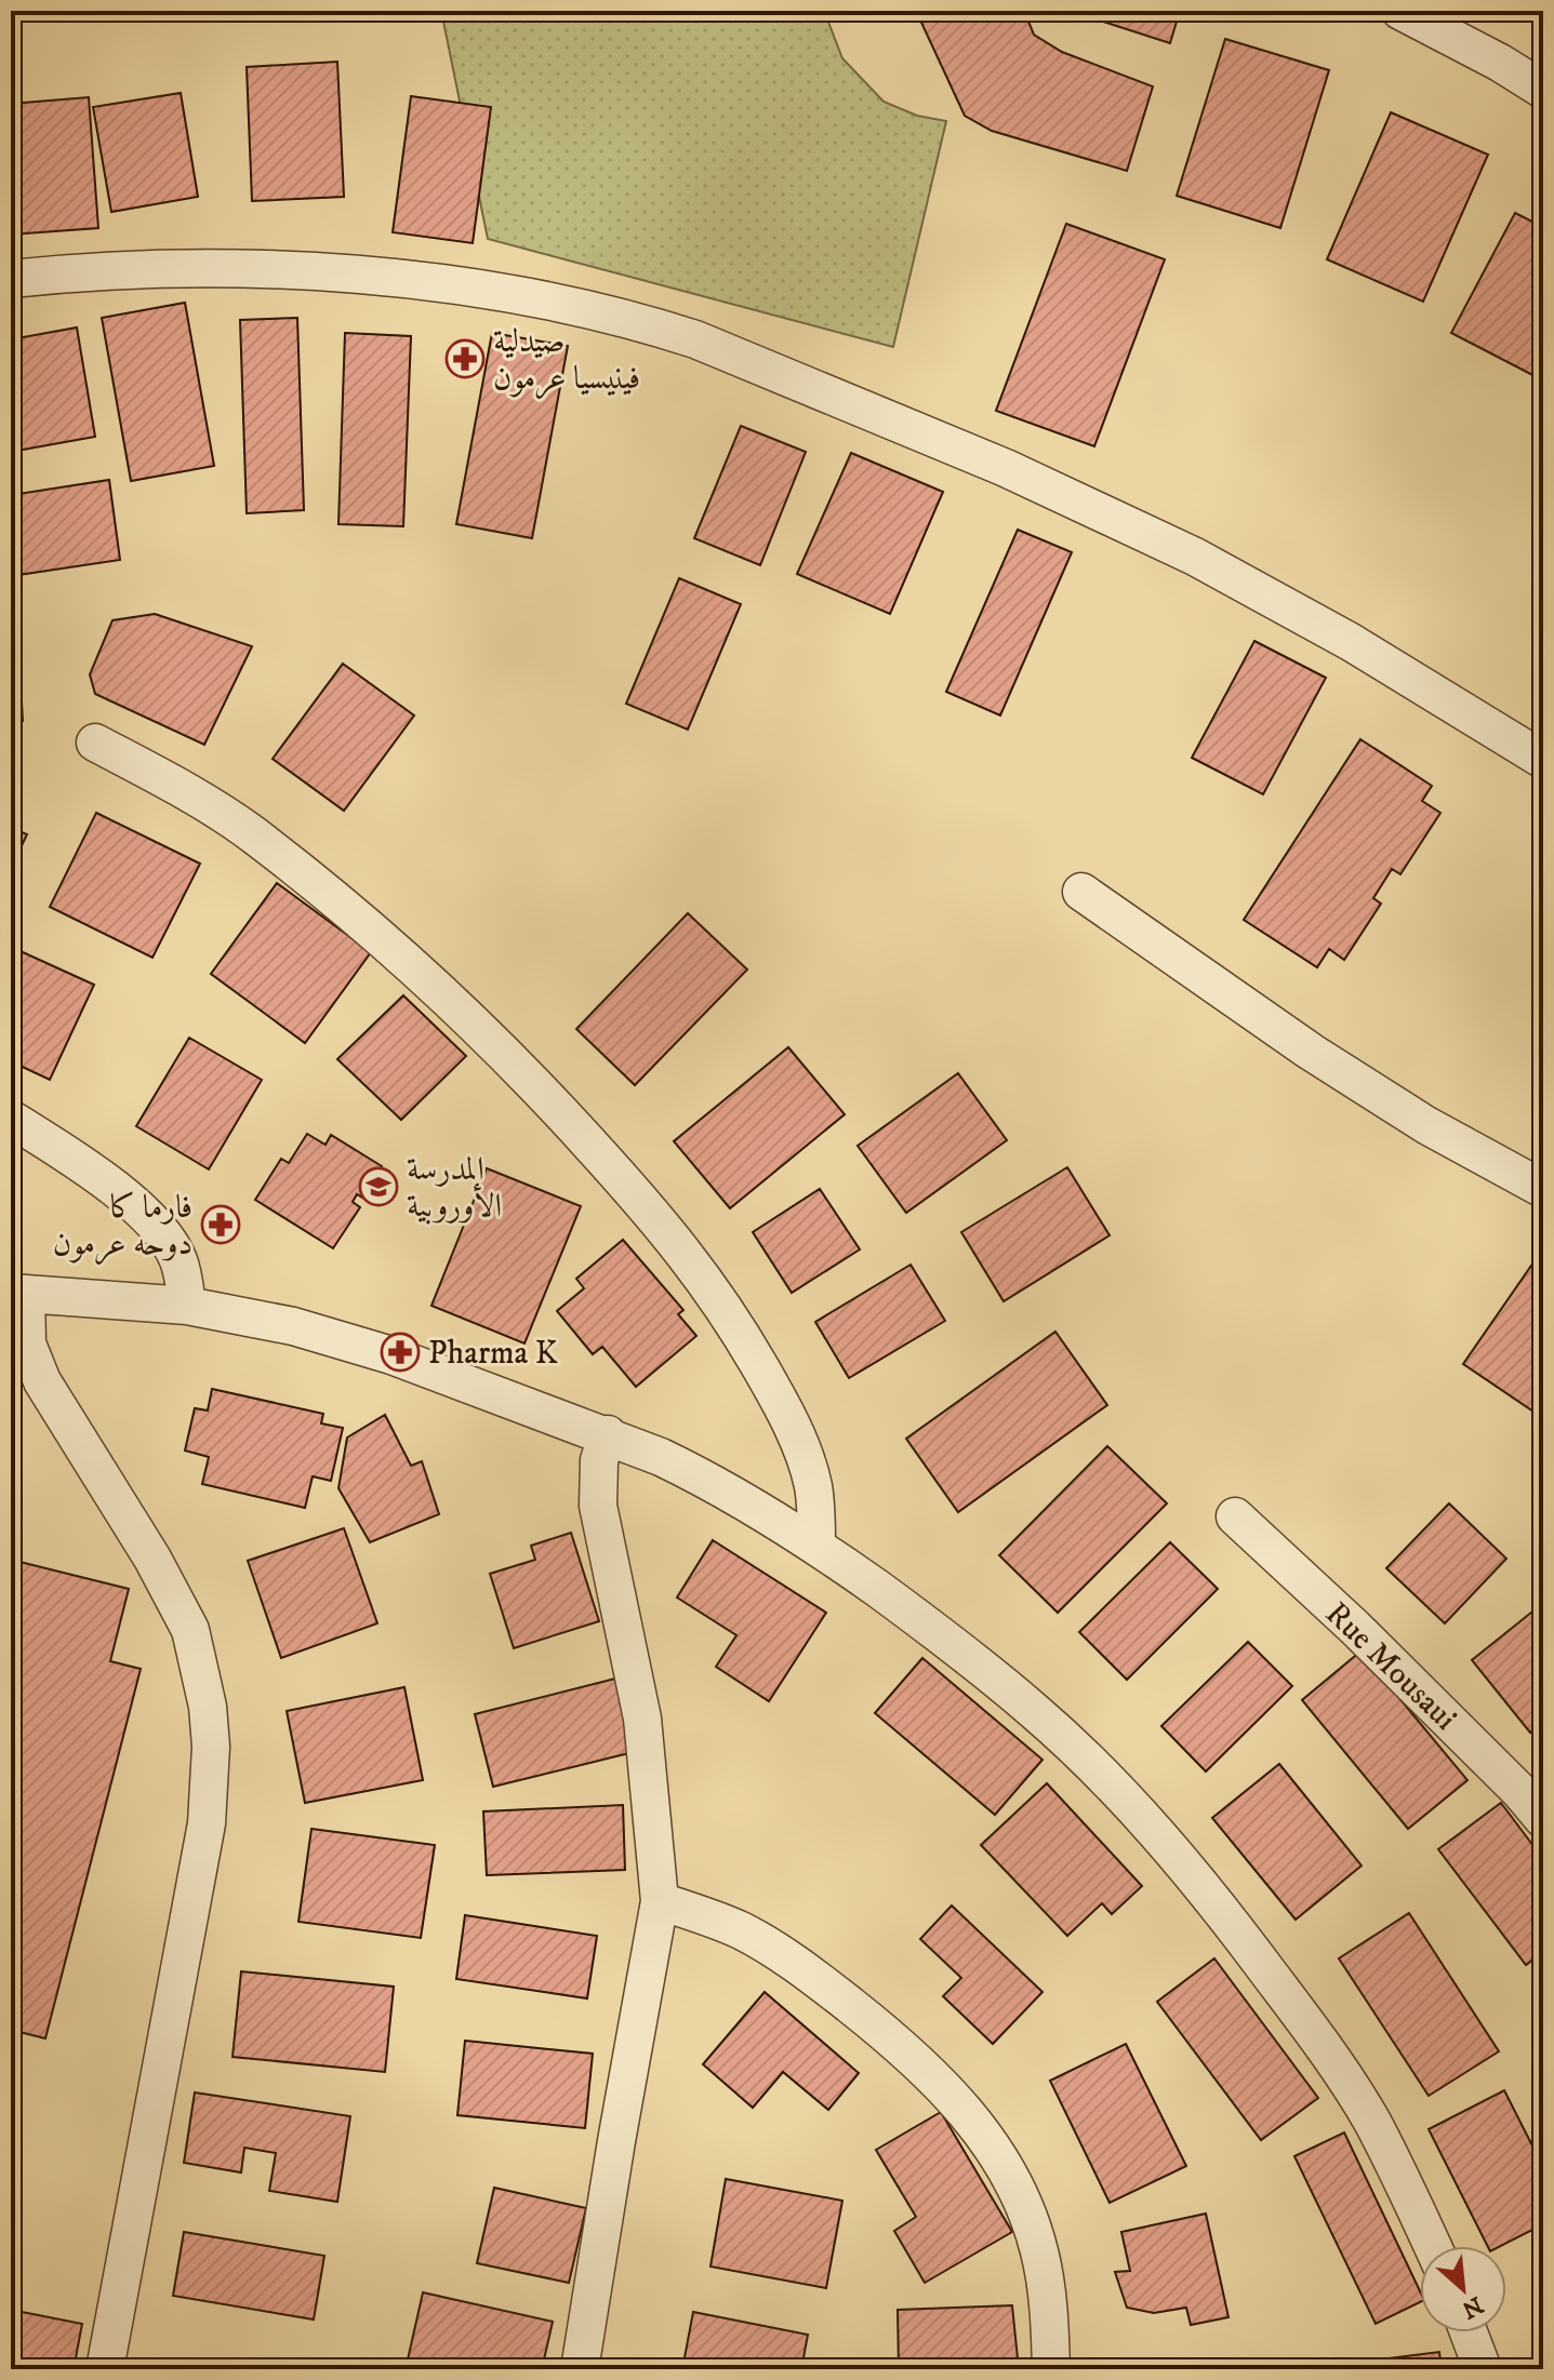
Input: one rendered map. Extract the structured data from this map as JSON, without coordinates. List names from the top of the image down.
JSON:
{
  "streets": {
    "street": ["Rue Mousaui"]
  },
  "places": {
    "pharmacy": ["صيدلية فينيسيا عرمون", "فارما كا دوحه عرمون", "Pharma K"],
    "school or university": ["المدرسة الأوروبية"]
  },
  "north": "bottom right"
}
